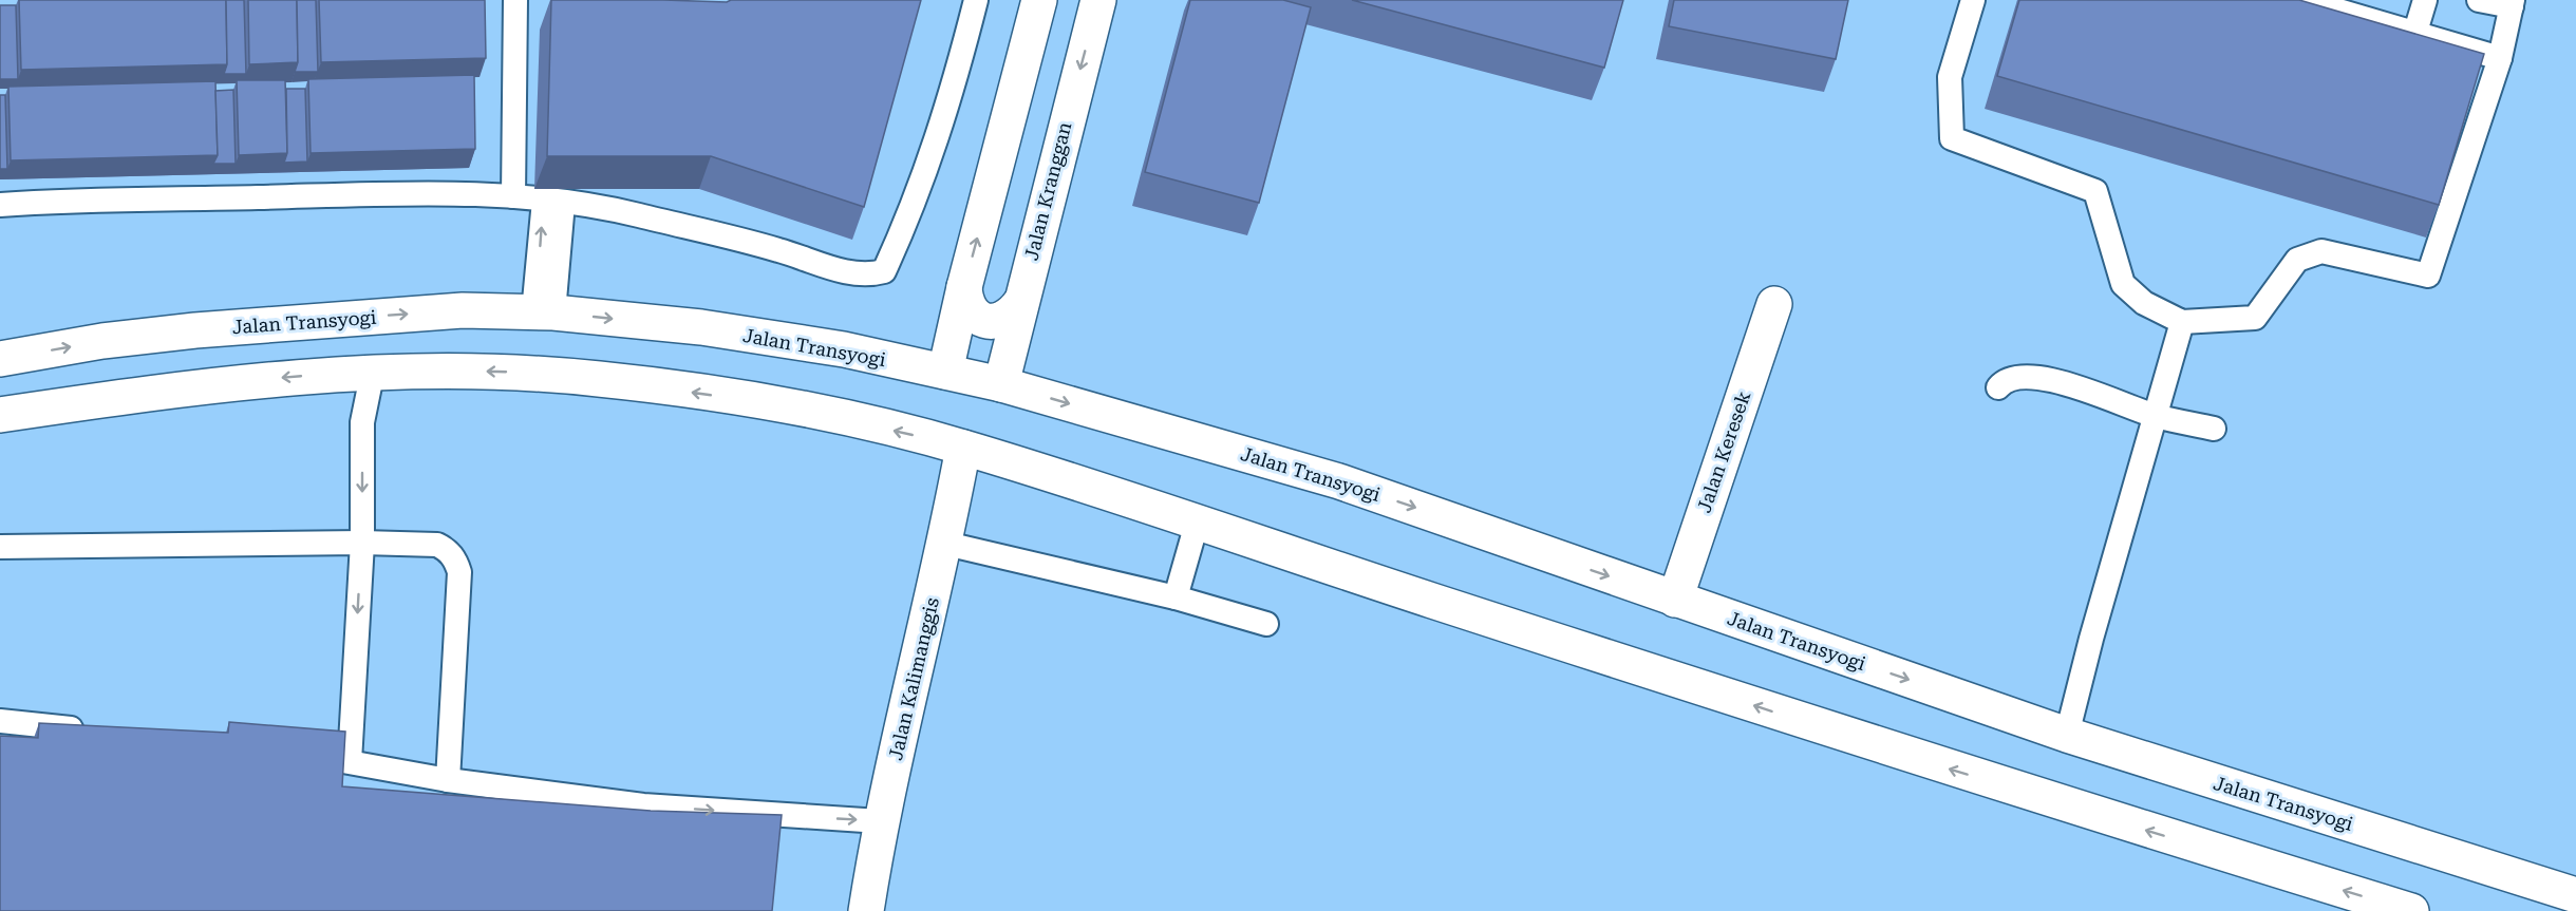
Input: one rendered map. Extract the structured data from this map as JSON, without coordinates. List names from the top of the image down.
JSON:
{
  "streets": {
    "main road": [
      "Jalan Kranggan",
      "Jalan Transyogi",
      "Jalan Keresek",
      "Jalan Kalimanggis"
    ]
  },
  "crossings": [
    ["Jalan Kranggan", "Jalan Transyogi"],
    ["Jalan Transyogi", "Jalan Keresek"]
  ]
}
